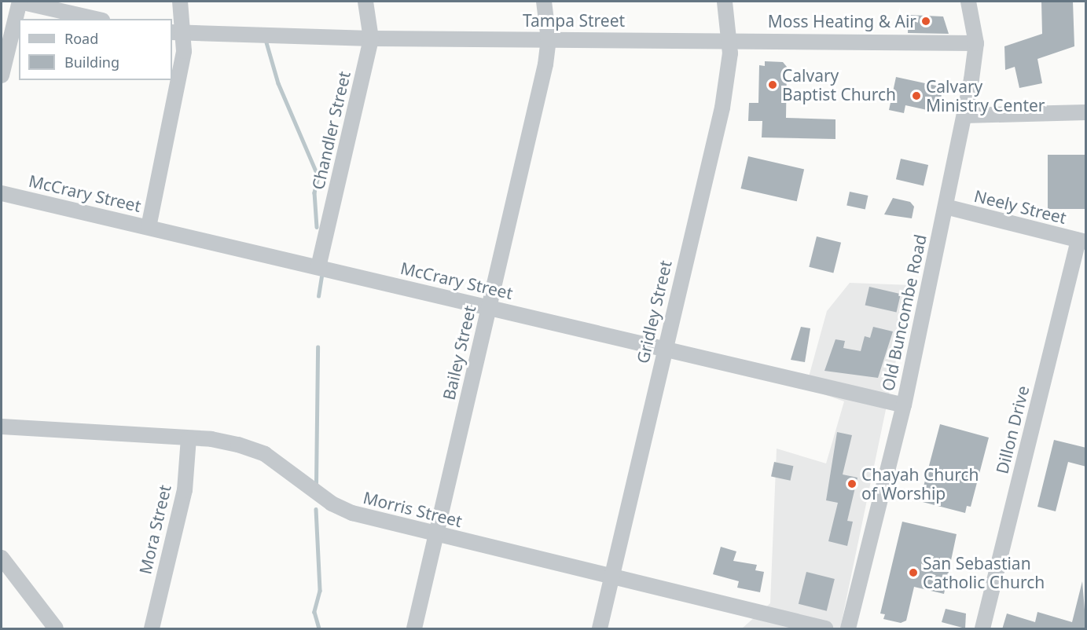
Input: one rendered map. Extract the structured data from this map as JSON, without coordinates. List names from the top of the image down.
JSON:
{
  "streets": {
    "street": [
      "Tampa Street",
      "Chandler Street",
      "McCrary Street",
      "Neely Street",
      "Gridley Street",
      "Old Buncombe Road",
      "Bailey Street",
      "Dillon Drive",
      "Morris Street",
      "Mora Street"
    ]
  },
  "crossings": [
    ["Tampa Street", "Chandler Street"],
    ["Tampa Street", "Gridley Street"],
    ["Tampa Street", "Old Buncombe Road"],
    ["Tampa Street", "Bailey Street"],
    ["Chandler Street", "McCrary Street"],
    ["McCrary Street", "Gridley Street"],
    ["McCrary Street", "Old Buncombe Road"],
    ["McCrary Street", "Bailey Street"],
    ["Neely Street", "Old Buncombe Road"],
    ["Neely Street", "Dillon Drive"],
    ["Gridley Street", "Morris Street"],
    ["Bailey Street", "Morris Street"],
    ["Morris Street", "Mora Street"]
  ],
  "places": [
    "Moss Heating & Air",
    "Calvary Baptist Church",
    "Calvary Ministry Center",
    "Chayah Church of Worship",
    "San Sebastian Catholic Church"
  ],
  "legend": ["Road", "Building"]
}
